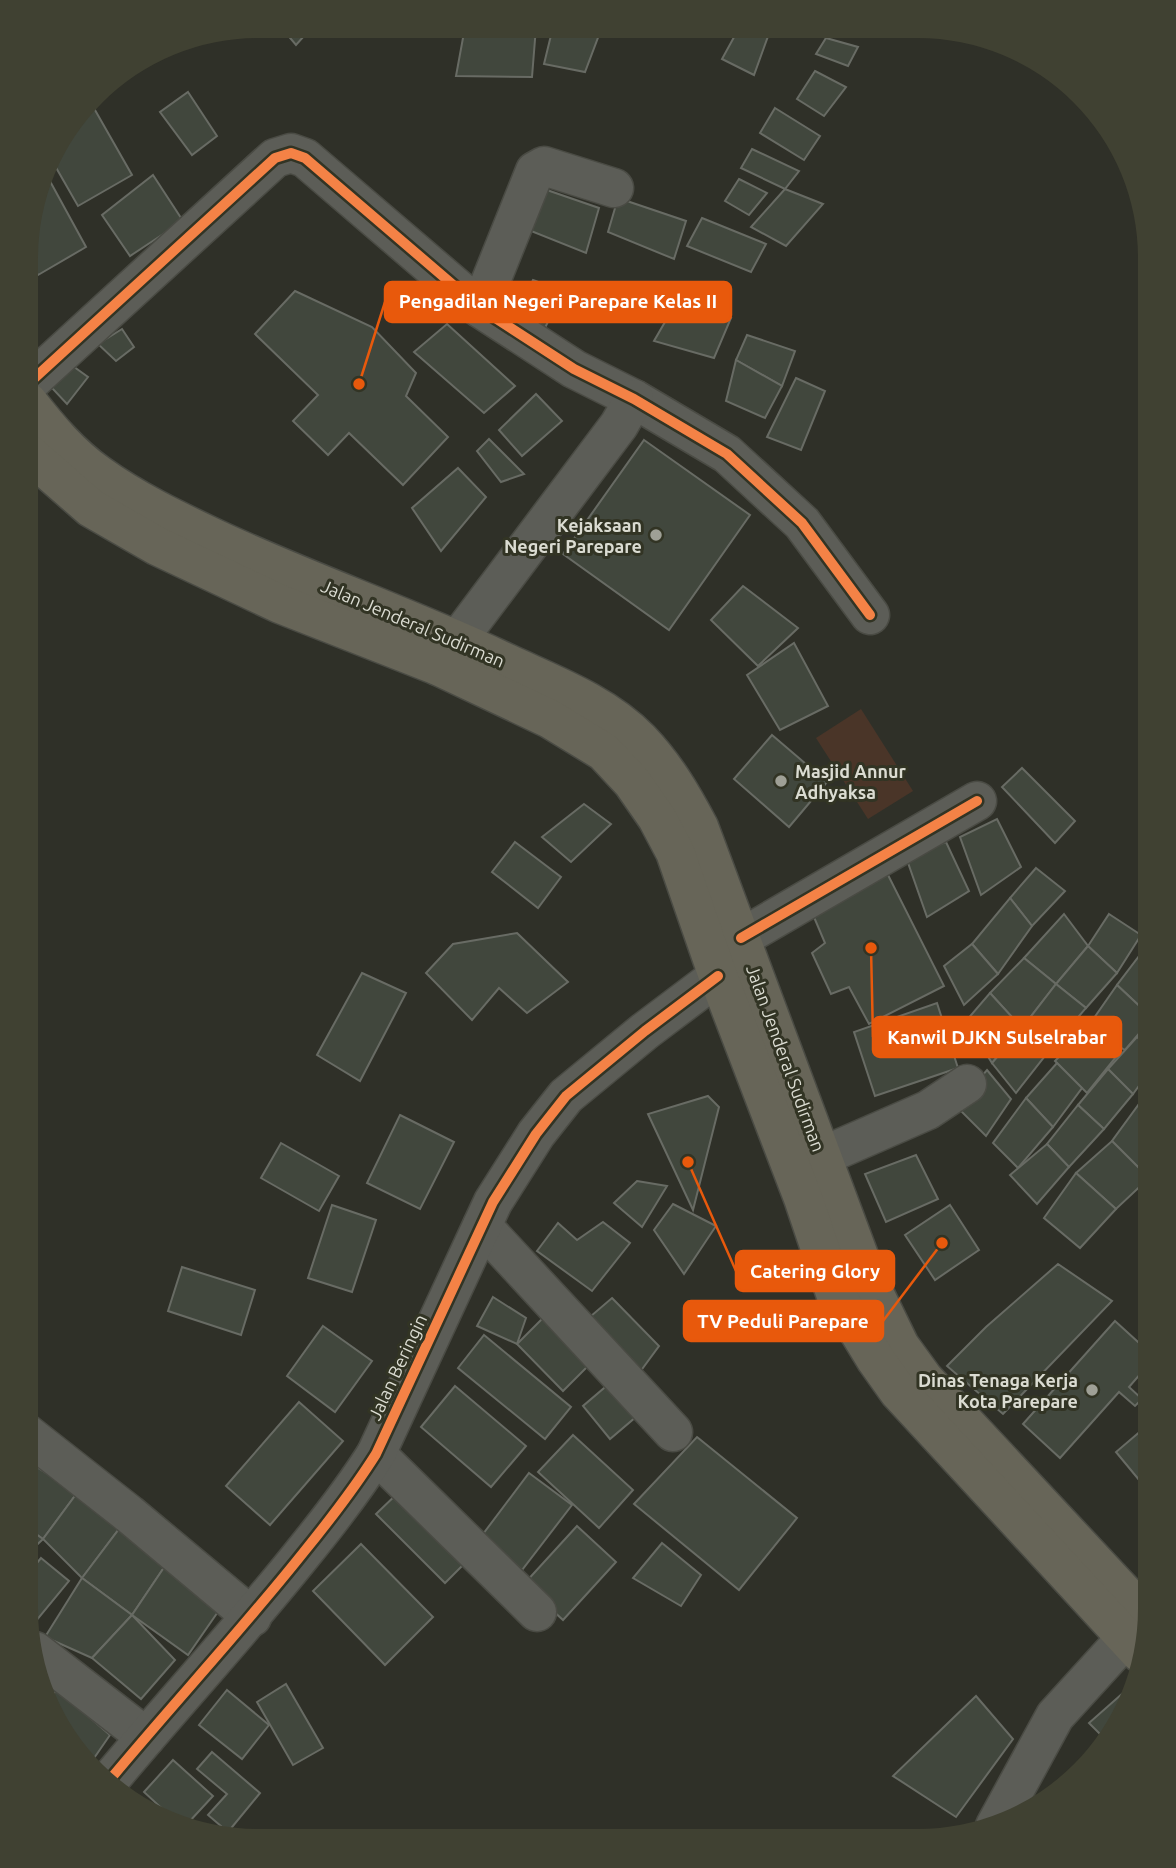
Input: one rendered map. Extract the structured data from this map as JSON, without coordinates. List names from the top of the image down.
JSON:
{
  "streets": {
    "main road": ["Jalan Jenderal Sudirman"],
    "street": ["Jalan Beringin"]
  },
  "crossings": [
    ["Jalan Jenderal Sudirman", "Jalan Beringin"]
  ],
  "places": [
    "Pengadilan Negeri Parepare Kelas II",
    "Kejaksaan Negeri Parepare",
    "Masjid Annur Adhyaksa",
    "Kanwil DJKN Sulselrabar",
    "Catering Glory",
    "TV Peduli Parepare",
    "Dinas Tenaga Kerja Kota Parepare"
  ]
}
